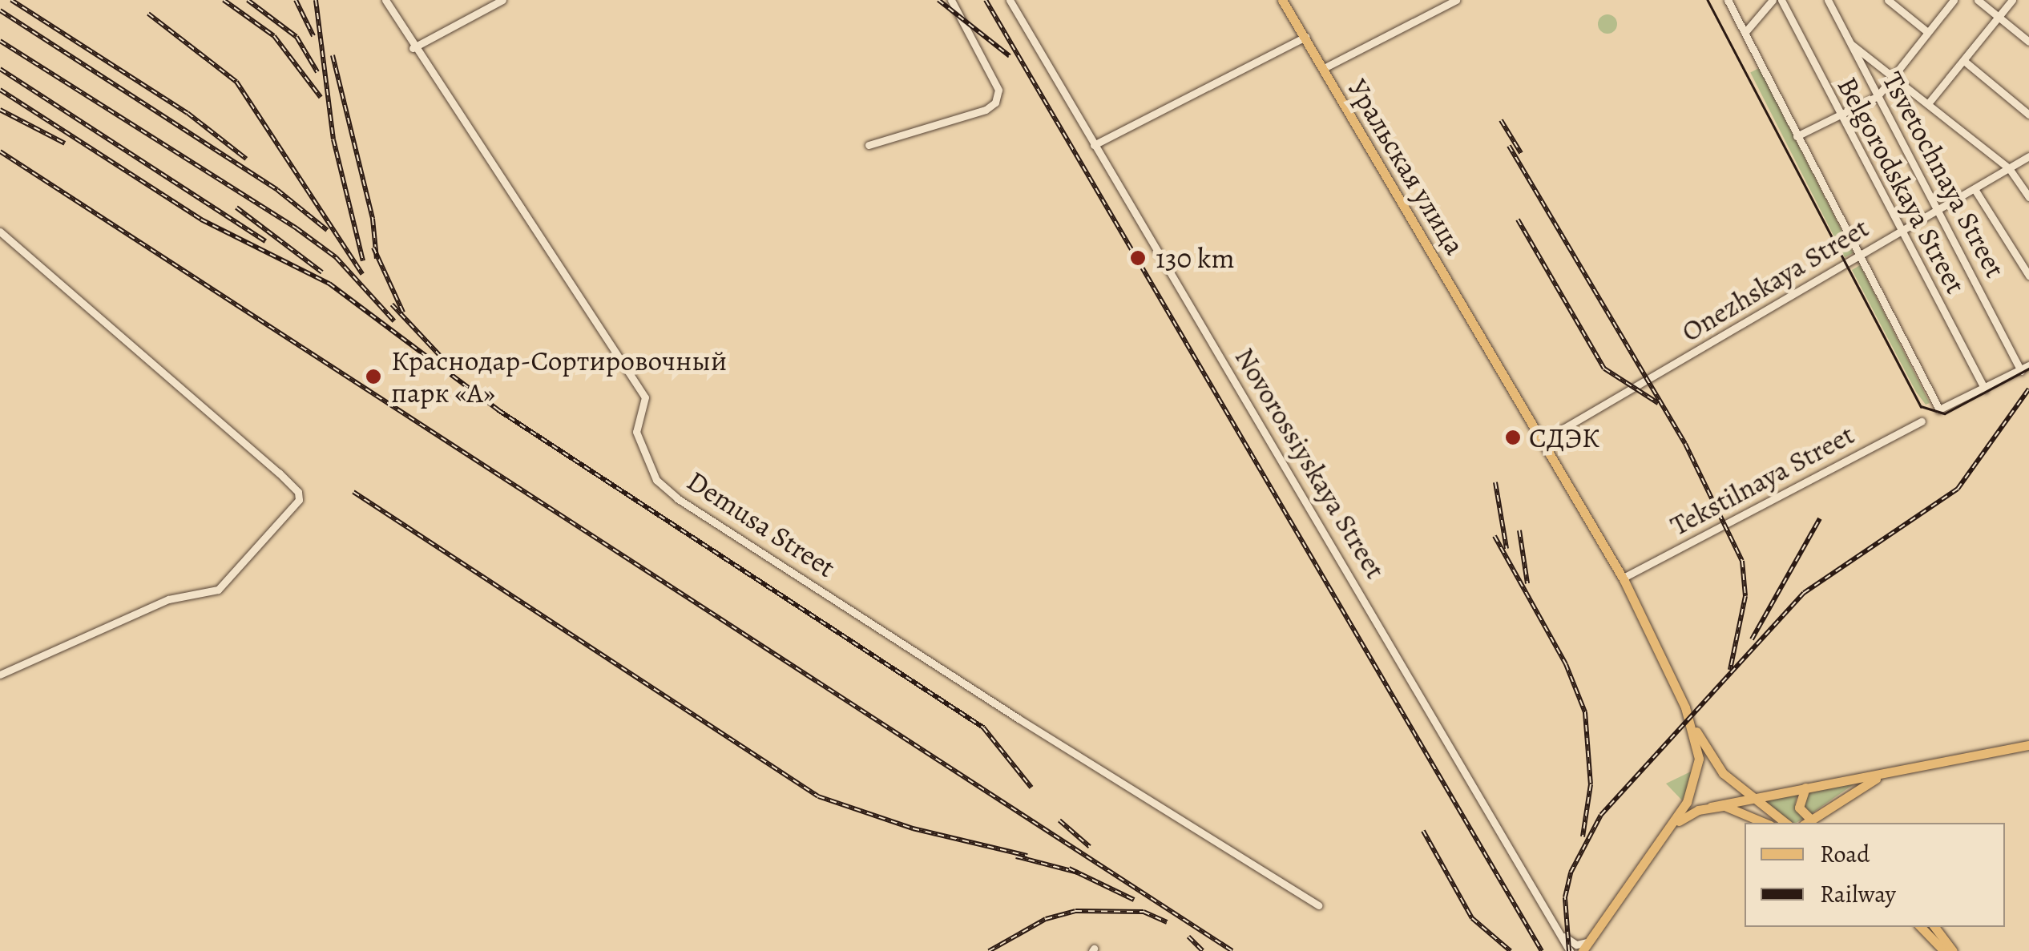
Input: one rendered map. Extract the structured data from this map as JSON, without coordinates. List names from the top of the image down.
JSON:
{
  "streets": {
    "street": [
      "Tsvetochnaya Street",
      "Belgorodskaya Street",
      "Onezhskaya Street",
      "Novorossiyskaya Street",
      "Tekstilnaya Street",
      "Demusa Street"
    ]
  },
  "crossings": [
    ["Tsvetochnaya Street", "Onezhskaya Street"],
    ["Belgorodskaya Street", "Onezhskaya Street"]
  ],
  "places": ["130 km", "Краснодар-Сортировочный парк «А»", "СДЭК"],
  "legend": ["Road", "Railway"]
}
